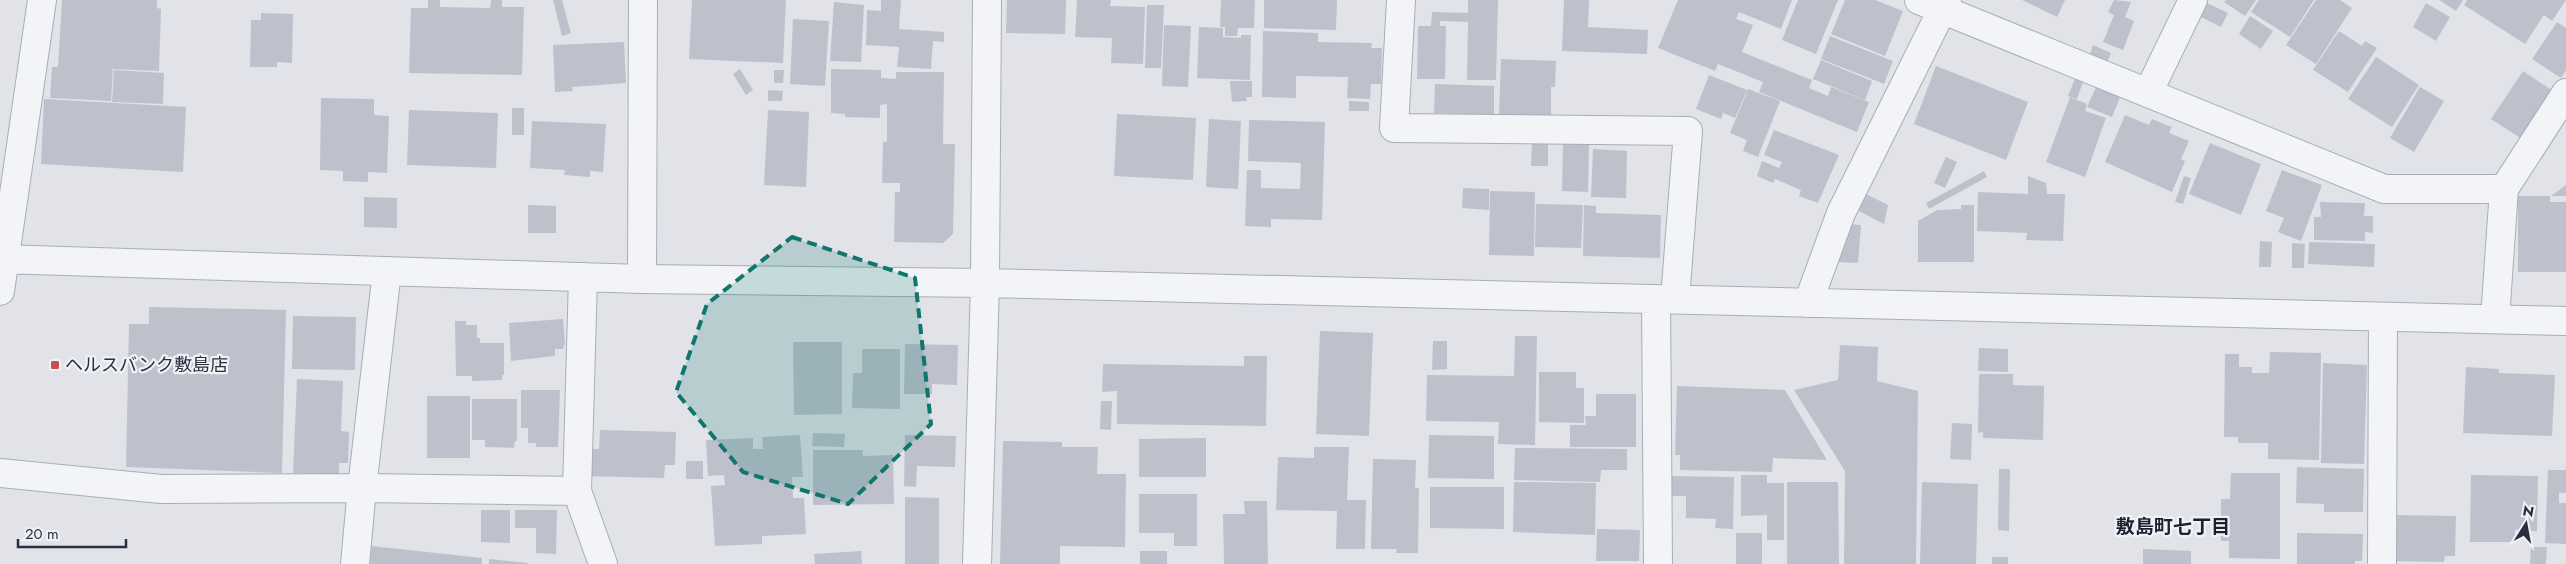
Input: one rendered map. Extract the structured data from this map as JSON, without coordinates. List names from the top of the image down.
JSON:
{
  "districts": ["敷島町七丁目"],
  "places": {
    "transit": ["ヘルスバンク敷島店"]
  },
  "scale_bar": "20 m",
  "north": "top"
}
